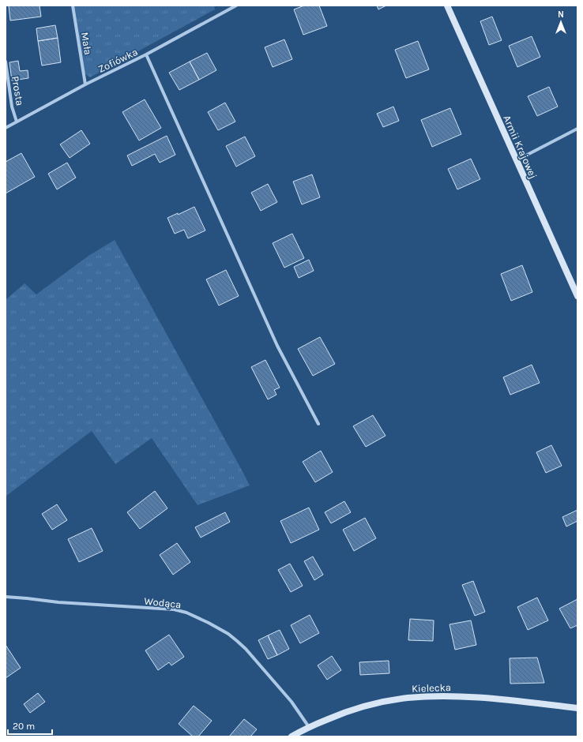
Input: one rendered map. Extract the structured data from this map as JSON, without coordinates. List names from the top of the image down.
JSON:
{
  "streets": {
    "street": [
      "Mała",
      "Zofiówka",
      "Prosta",
      "Armii Krajowej",
      "Wodąca",
      "Kielecka"
    ]
  },
  "crossings": [
    ["Mała", "Zofiówka"],
    ["Zofiówka", "Prosta"],
    ["Wodąca", "Kielecka"]
  ],
  "scale_bar": "20 m",
  "north": "top"
}
